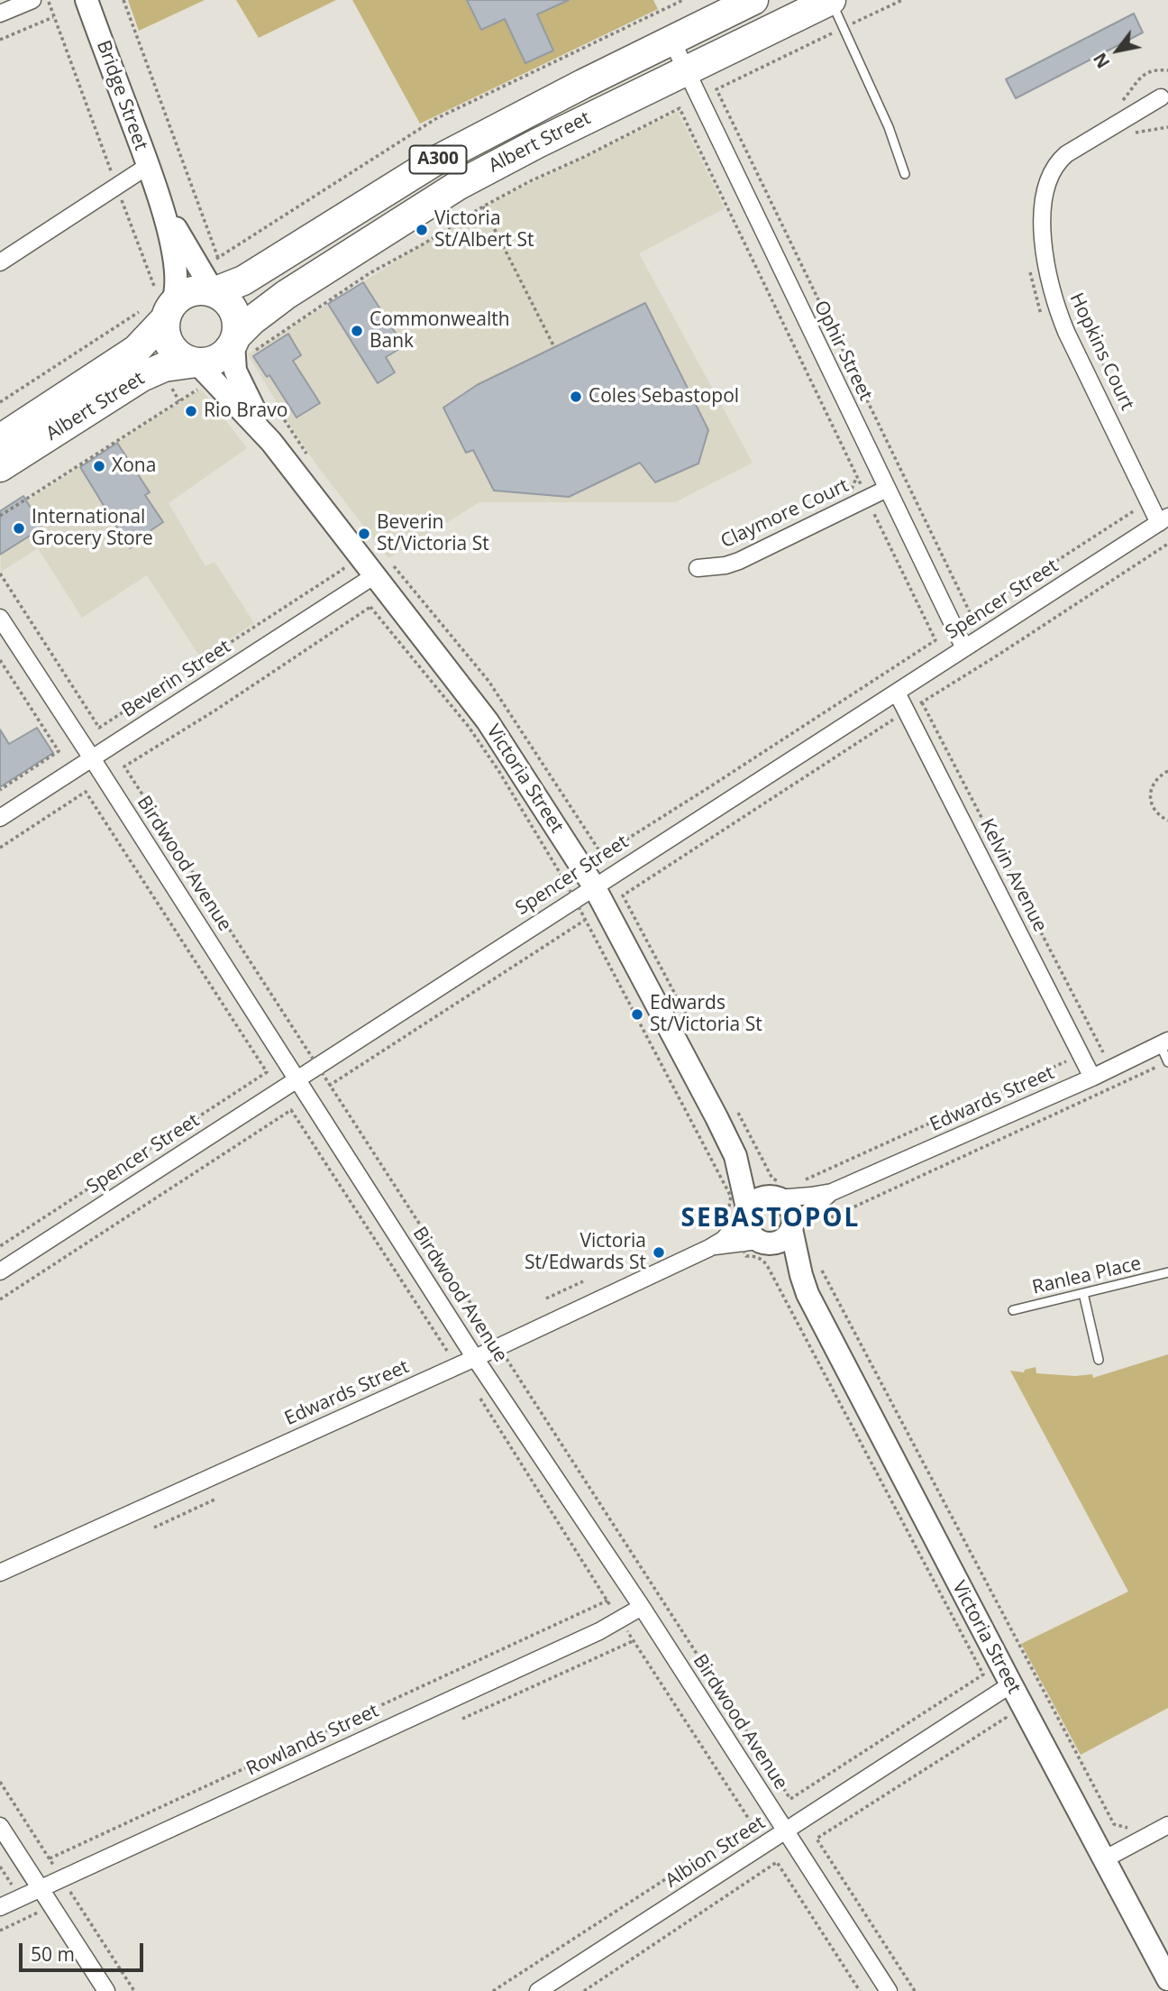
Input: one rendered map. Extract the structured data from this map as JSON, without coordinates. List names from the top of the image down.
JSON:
{
  "streets": {
    "highway": ["Albert Street", "A300"],
    "street": [
      "Bridge Street",
      "Ophir Street",
      "Hopkins Court",
      "Claymore Court",
      "Spencer Street",
      "Beverin Street",
      "Victoria Street",
      "Birdwood Avenue",
      "Kelvin Avenue",
      "Edwards Street",
      "Rowlands Street",
      "Albion Street"
    ],
    "lane": ["Ranlea Place"]
  },
  "crossings": [
    ["Albert Street", "Ophir Street"],
    ["Albert Street", "Victoria Street"],
    ["Ophir Street", "Claymore Court"],
    ["Ophir Street", "Spencer Street"],
    ["Hopkins Court", "Spencer Street"],
    ["Spencer Street", "Victoria Street"],
    ["Spencer Street", "Birdwood Avenue"],
    ["Spencer Street", "Kelvin Avenue"],
    ["Beverin Street", "Victoria Street"],
    ["Beverin Street", "Birdwood Avenue"],
    ["Victoria Street", "Edwards Street"],
    ["Victoria Street", "Albion Street"],
    ["Birdwood Avenue", "Edwards Street"],
    ["Birdwood Avenue", "Rowlands Street"],
    ["Birdwood Avenue", "Albion Street"],
    ["Kelvin Avenue", "Edwards Street"]
  ],
  "districts": ["SEBASTOPOL"],
  "places": [
    "Victoria St/Albert St",
    "Commonwealth Bank",
    "Coles Sebastopol",
    "Rio Bravo",
    "Xona",
    "International Grocery Store",
    "Beverin St/Victoria St",
    "Edwards St/Victoria St",
    "Victoria St/Edwards St"
  ],
  "scale_bar": "50 m",
  "north": "bottom left"
}
